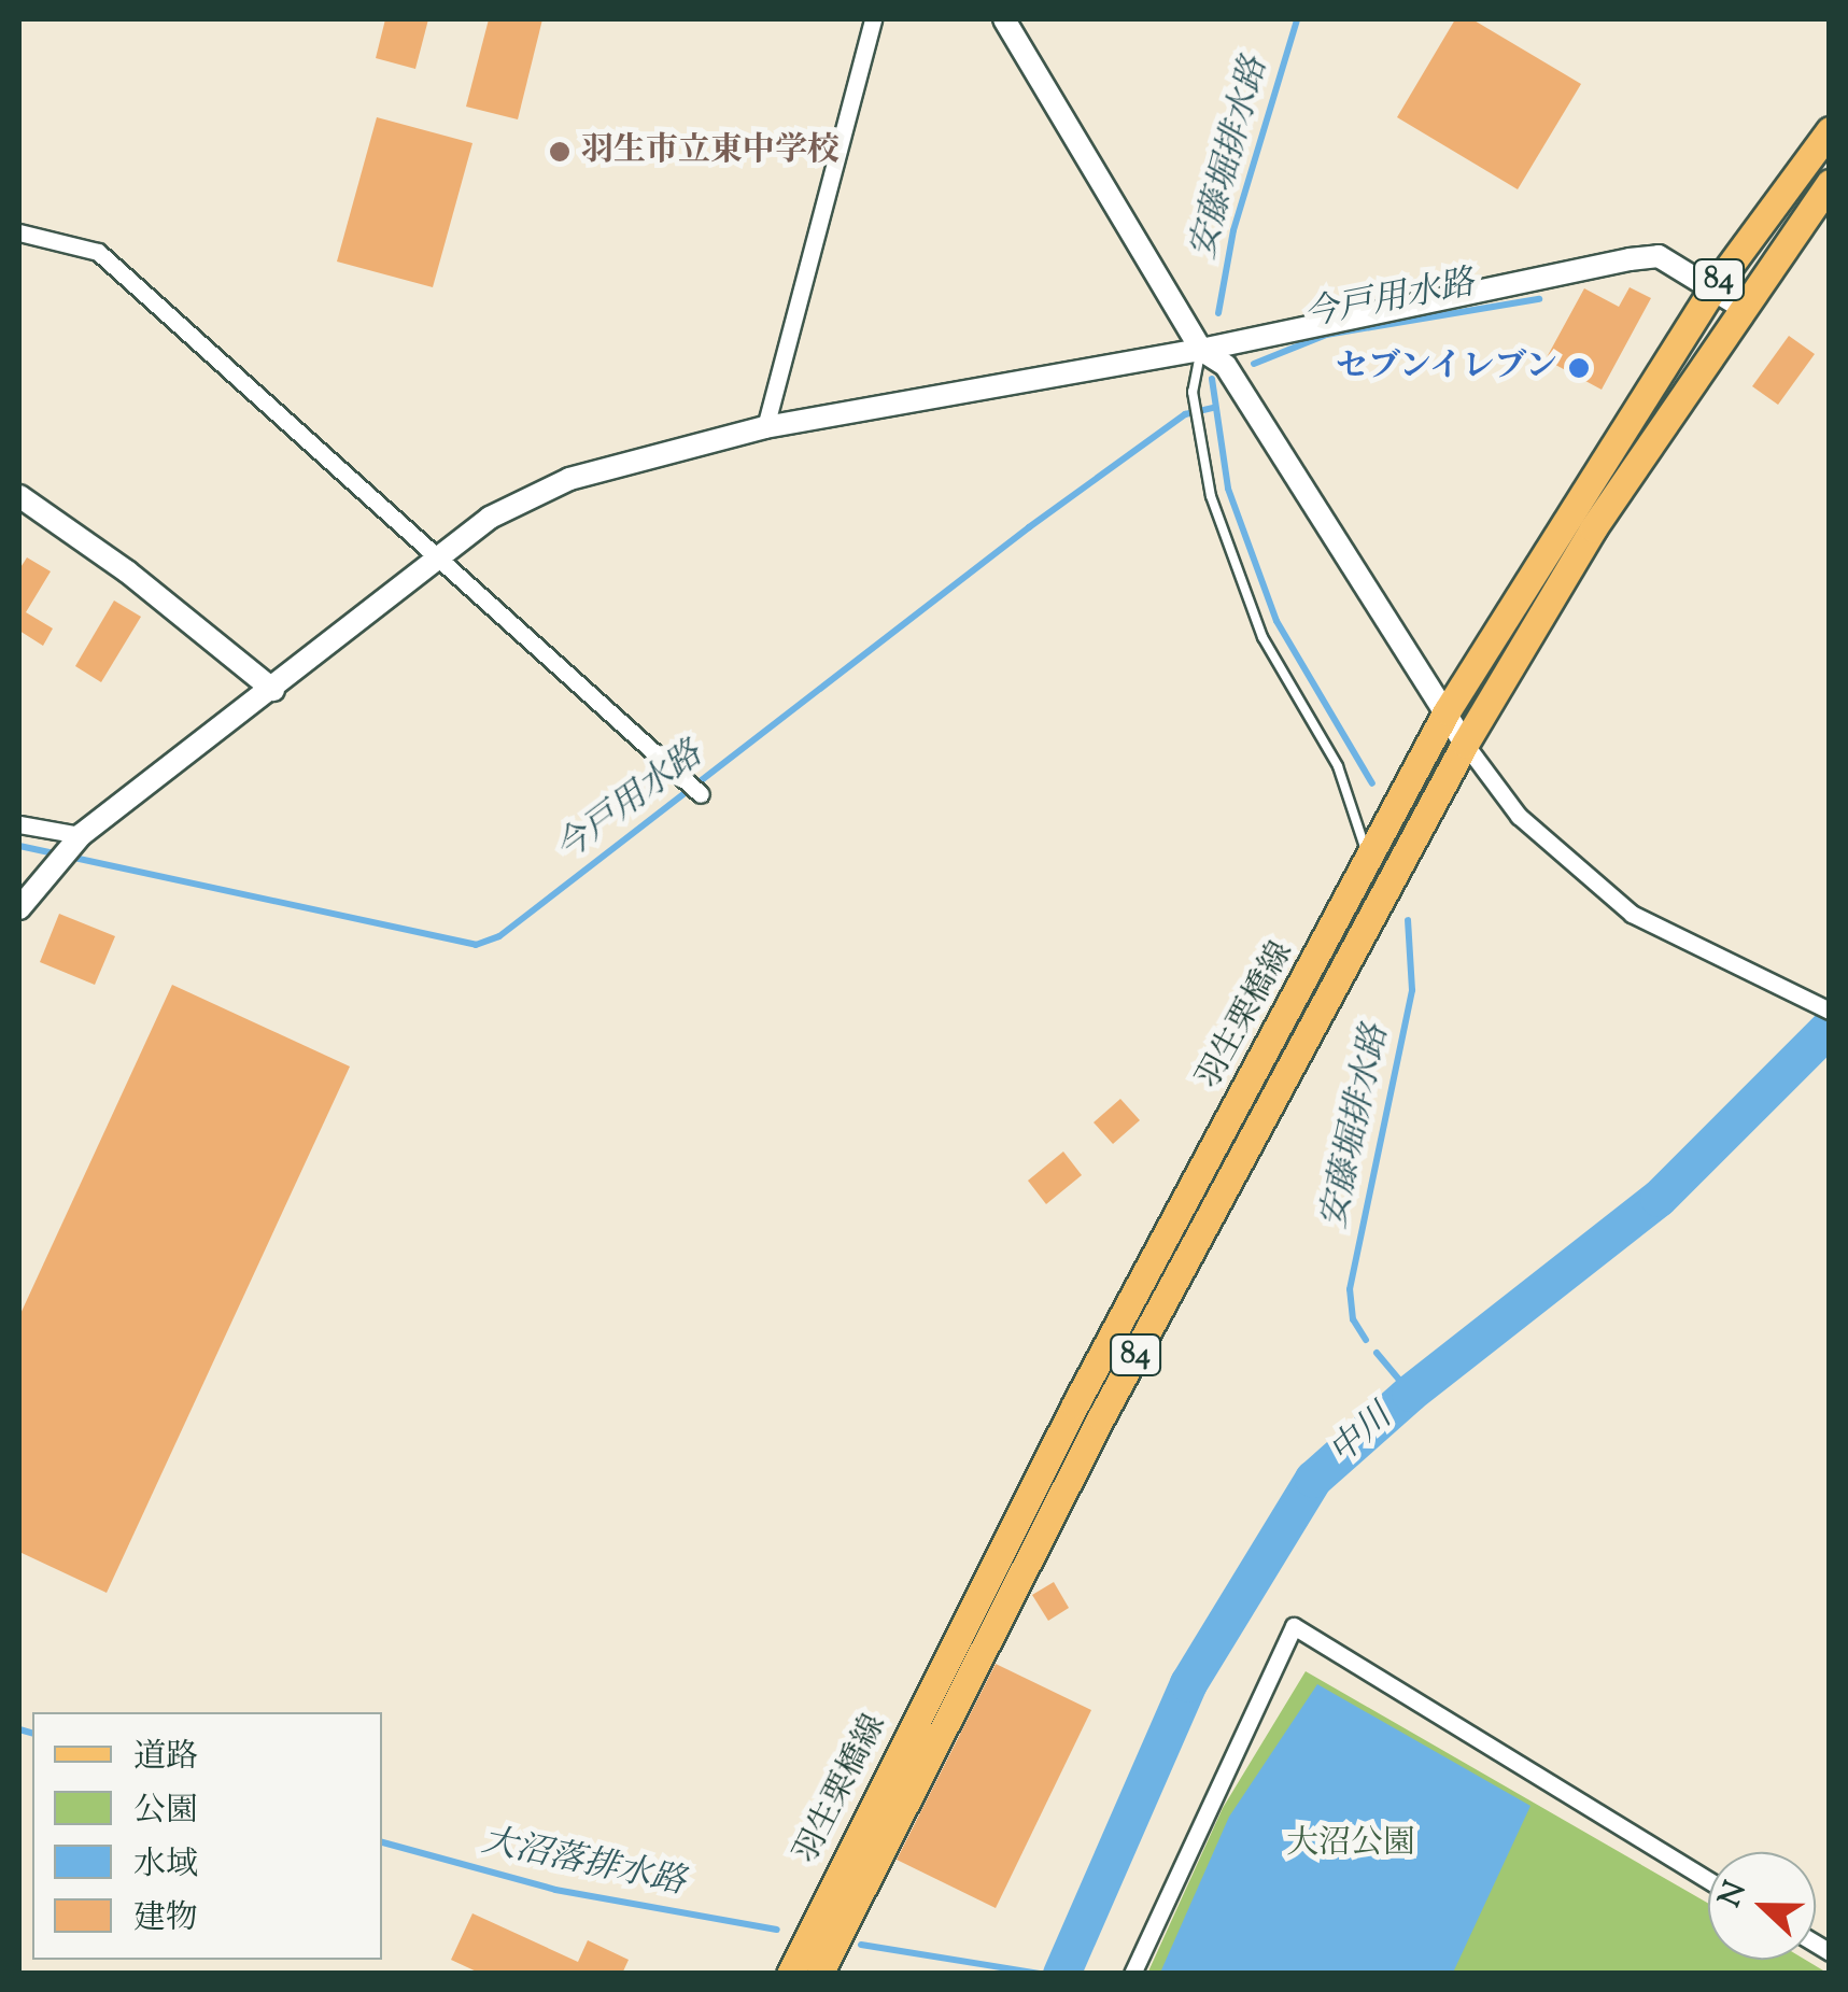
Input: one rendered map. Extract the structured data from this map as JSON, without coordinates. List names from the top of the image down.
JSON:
{
  "streets": {
    "main road": ["84", "羽生栗橋線"]
  },
  "water": [
    "安藤堀排水路",
    "今戸用水路",
    "中川",
    "大沼落排水路"
  ],
  "parks": ["大沼公園"],
  "places": ["羽生市立東中学校", "セブンイレブン"],
  "legend": [
    "道路",
    "公園",
    "水域",
    "建物"
  ],
  "north": "left"
}
